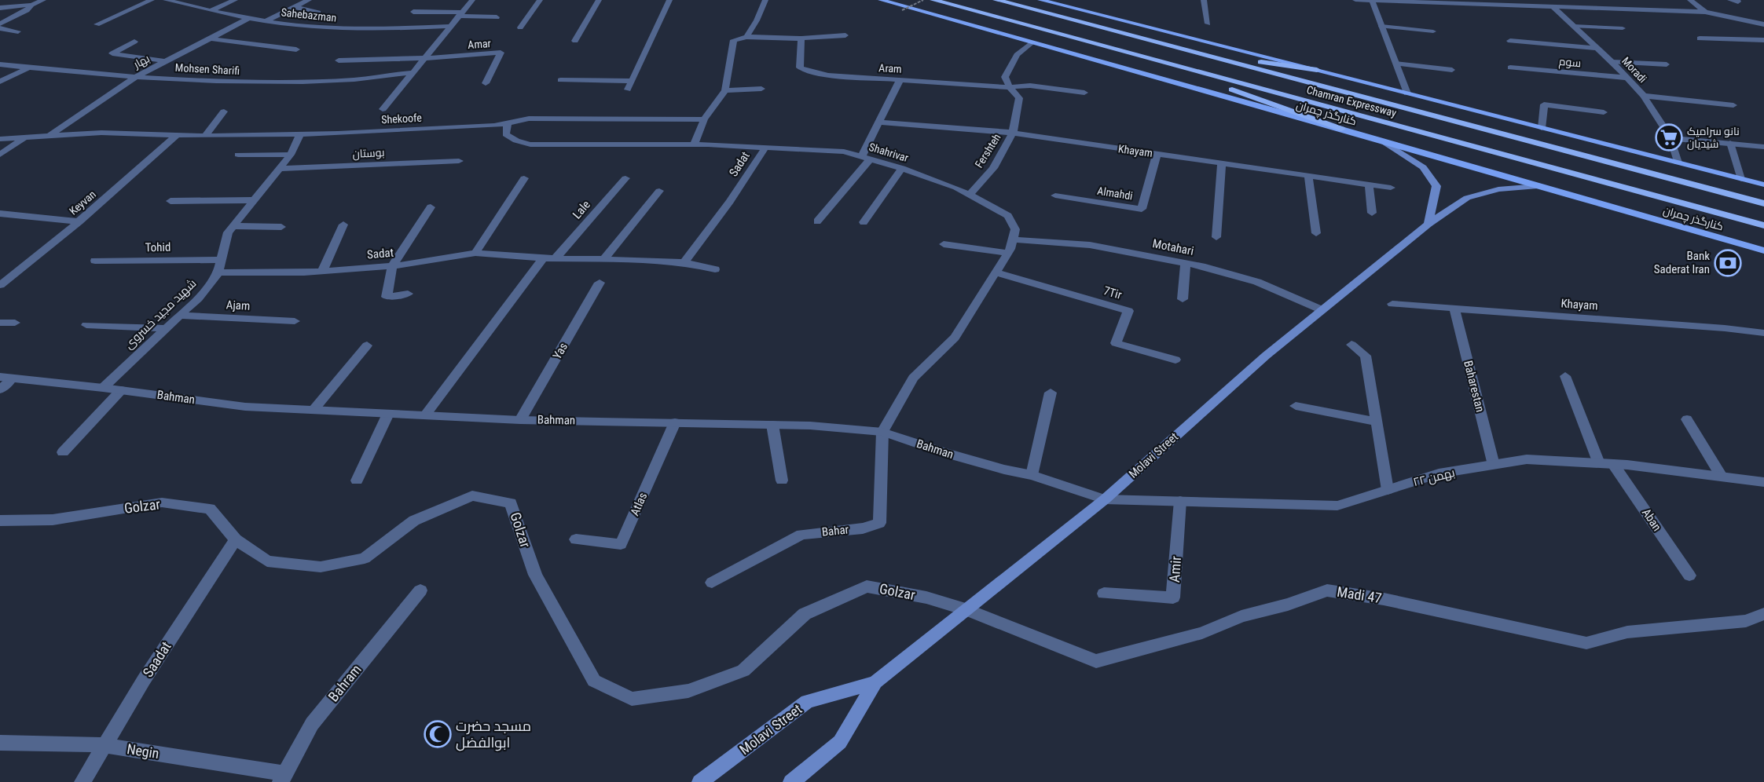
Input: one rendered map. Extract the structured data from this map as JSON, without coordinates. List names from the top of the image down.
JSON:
{
  "streets": {
    "highway": ["Chamran Expressway"],
    "main road": ["کنارگذر چمران", "Molavi Street"],
    "street": [
      "Sahebazman",
      "Amar",
      "بهار",
      "سوم",
      "Aram",
      "Mohsen Sharifi",
      "Moradi",
      "Shekoofe",
      "Fershteh",
      "Khayam",
      "Shahrivar",
      "بوستان",
      "Sadat",
      "Almahdi",
      "Keyvan",
      "Lale",
      "Tohid",
      "Motahari",
      "7Tir",
      "Ajam",
      "شهید مجید خسروی",
      "Yas",
      "Baharestan",
      "Bahman",
      "۲۲ بهمن",
      "Atlas",
      "Golzar",
      "Aban",
      "Bahar",
      "Amir",
      "Madi 47",
      "Saadat",
      "Bahram",
      "Negin"
    ]
  },
  "crossings": [
    ["Sahebazman", "بهار"],
    ["بهار", "Mohsen Sharifi"],
    ["بهار", "Shekoofe"],
    ["سوم", "Moradi"],
    ["Aram", "Fershteh"],
    ["کنارگذر چمران", "Fershteh"],
    ["کنارگذر چمران", "Molavi Street"],
    ["Shekoofe", "Shahrivar"],
    ["Shekoofe", "Keyvan"],
    ["Shekoofe", "شهید مجید خسروی"],
    ["Fershteh", "Khayam"],
    ["Fershteh", "Shahrivar"],
    ["Khayam", "Almahdi"],
    ["Khayam", "Baharestan"],
    ["Shahrivar", "Sadat"],
    ["Shahrivar", "Motahari"],
    ["Shahrivar", "7Tir"],
    ["Shahrivar", "Bahman"],
    ["Shahrivar", "Bahar"],
    ["بوستان", "شهید مجید خسروی"],
    ["Sadat", "Lale"],
    ["Sadat", "شهید مجید خسروی"],
    ["Tohid", "شهید مجید خسروی"],
    ["Motahari", "Molavi Street"],
    ["Ajam", "شهید مجید خسروی"],
    ["شهید مجید خسروی", "Bahman"],
    ["Yas", "Bahman"],
    ["Baharestan", "۲۲ بهمن"],
    ["Bahman", "Molavi Street"],
    ["Bahman", "۲۲ بهمن"],
    ["Bahman", "Atlas"],
    ["Bahman", "Bahar"],
    ["Molavi Street", "۲۲ بهمن"],
    ["Molavi Street", "Golzar"],
    ["Molavi Street", "Madi 47"],
    ["۲۲ بهمن", "Aban"],
    ["۲۲ بهمن", "Amir"],
    ["Golzar", "Madi 47"],
    ["Golzar", "Saadat"],
    ["Saadat", "Negin"],
    ["Bahram", "Negin"]
  ],
  "places": {
    "supermarket": ["نانو سرامیک شیدیان"],
    "bank": ["Bank Saderat Iran"],
    "mosque": ["مسجد حضرت ابوالفضل"]
  }
}
